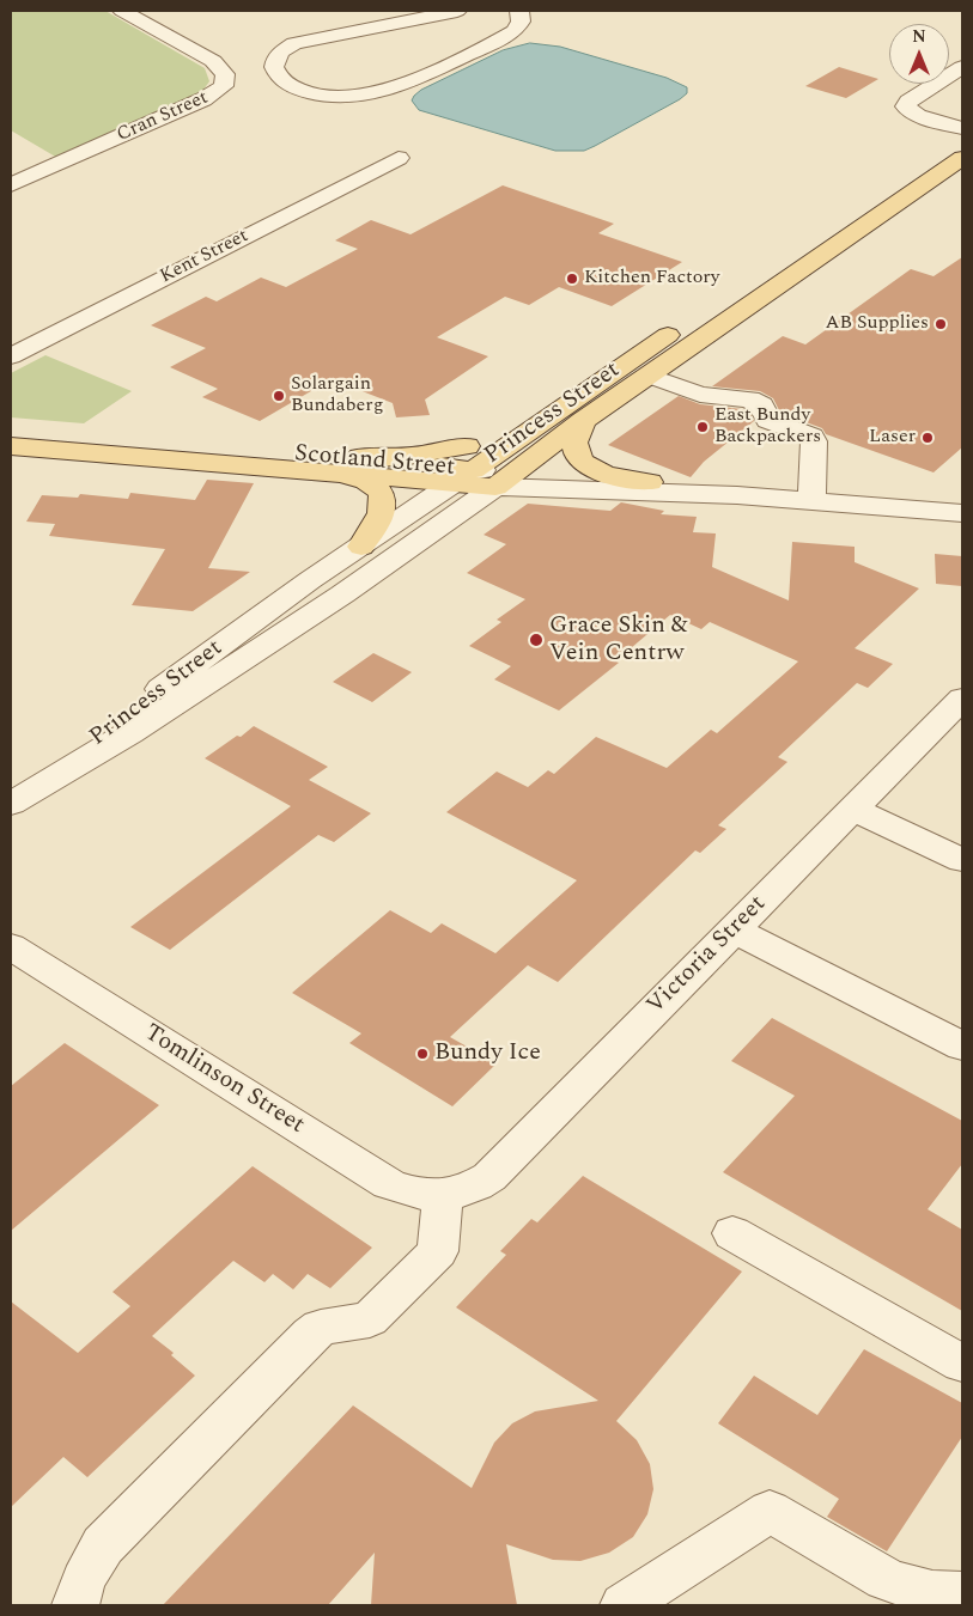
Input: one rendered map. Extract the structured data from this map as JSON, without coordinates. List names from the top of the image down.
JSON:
{
  "streets": {
    "main road": ["Princess Street", "Scotland Street"],
    "street": [
      "Cran Street",
      "Kent Street",
      "Victoria Street",
      "Tomlinson Street"
    ]
  },
  "crossings": [
    ["Princess Street", "Scotland Street"],
    ["Victoria Street", "Tomlinson Street"]
  ],
  "places": [
    "Kitchen Factory",
    "AB Supplies",
    "Solargain Bundaberg",
    "East Bundy Backpackers",
    "Laser",
    "Grace Skin & Vein Centrw",
    "Bundy Ice"
  ],
  "north": "top"
}
